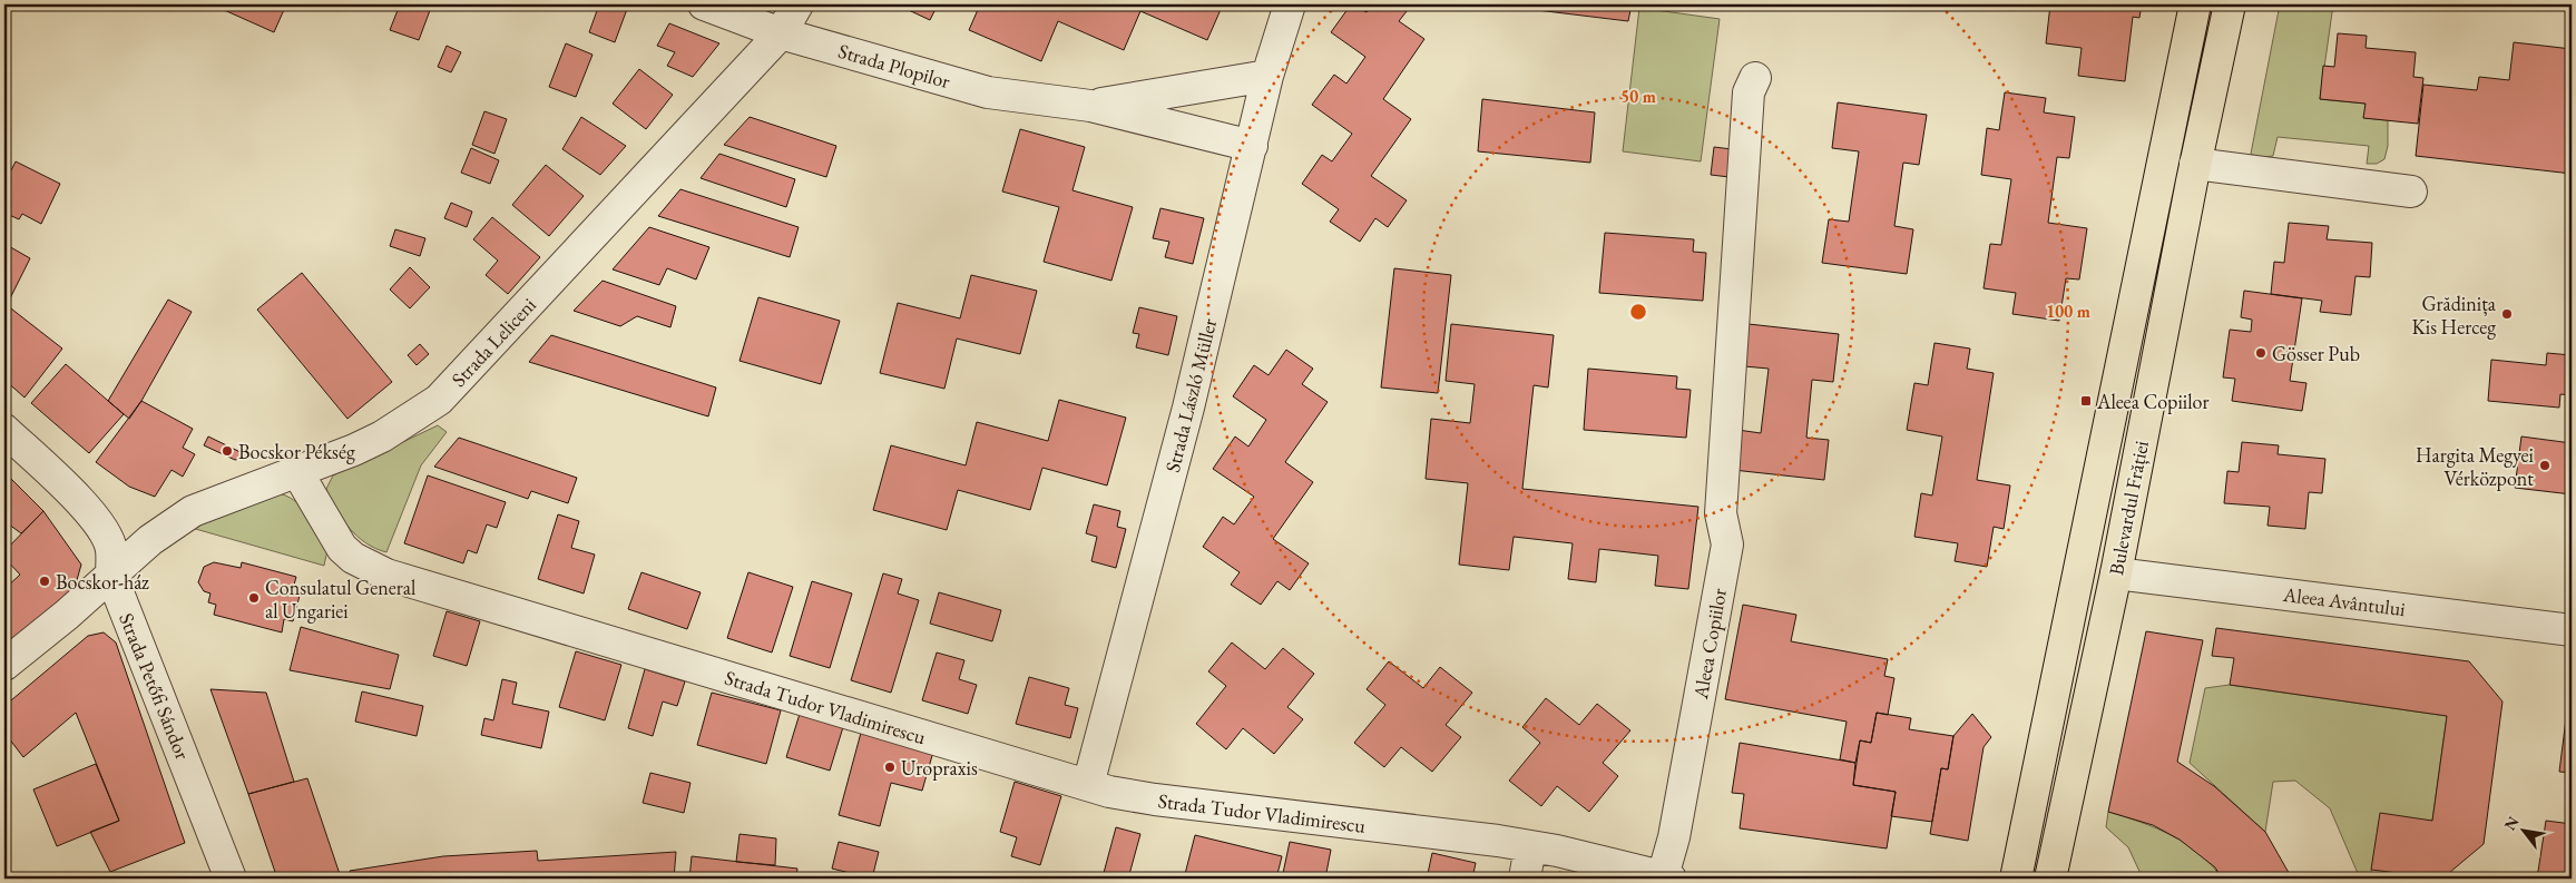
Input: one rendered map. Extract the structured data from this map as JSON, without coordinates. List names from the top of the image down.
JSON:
{
  "streets": {
    "main road": ["Bulevardul Frăției"],
    "street": [
      "Strada Plopilor",
      "Strada Leliceni",
      "Strada László Müller",
      "Aleea Avântului",
      "Aleea Copiilor",
      "Strada Petőfi Sándor",
      "Strada Tudor Vladimirescu"
    ]
  },
  "crossings": [
    ["Strada Plopilor", "Strada Leliceni"],
    ["Strada Leliceni", "Strada Petőfi Sándor"],
    ["Strada Leliceni", "Strada Tudor Vladimirescu"],
    ["Strada László Müller", "Strada Tudor Vladimirescu"],
    ["Bulevardul Frăției", "Aleea Avântului"],
    ["Aleea Copiilor", "Strada Tudor Vladimirescu"]
  ],
  "places": {
    "other": [
      "Grădinița Kis Herceg",
      "Gösser Pub",
      "Bocskor Pékség",
      "Hargita Megyei Vérközpont",
      "Bocskor-ház",
      "Consulatul General al Ungariei",
      "Uropraxis"
    ],
    "transit": ["Aleea Copiilor"]
  },
  "north": "top left",
  "rings": ["50 m", "100 m"]
}
